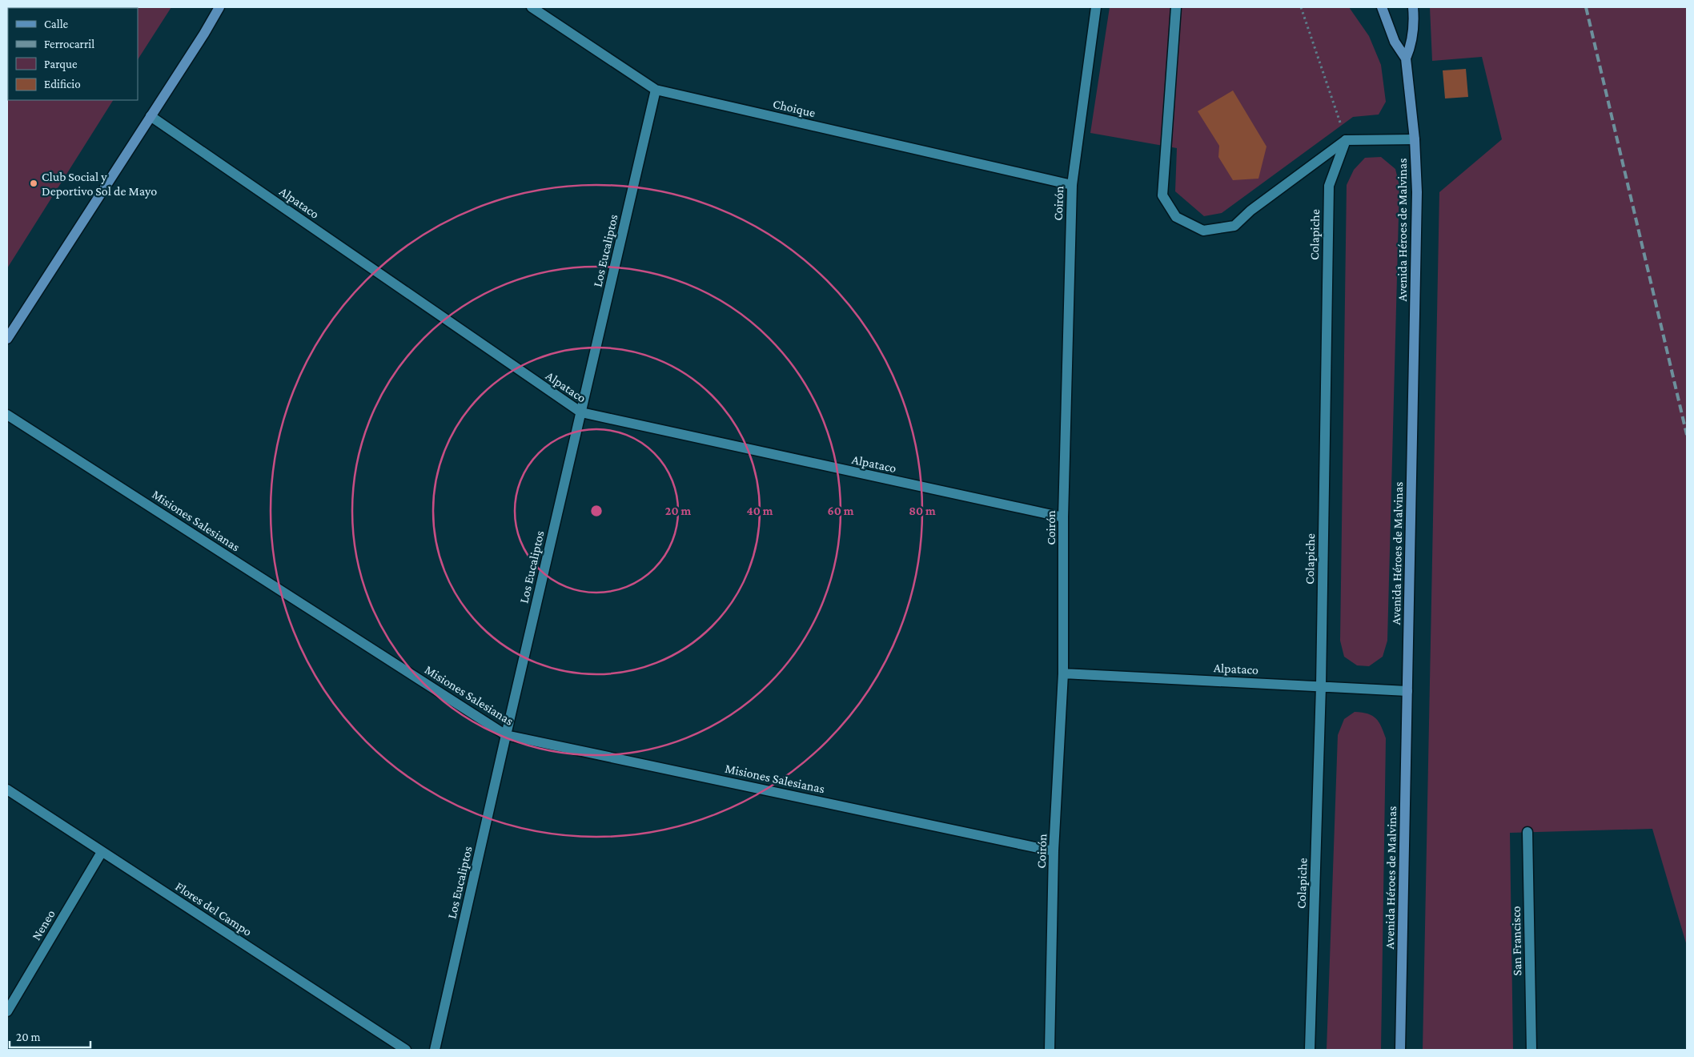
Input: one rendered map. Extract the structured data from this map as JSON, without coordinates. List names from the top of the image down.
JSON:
{
  "streets": {
    "main road": ["Avenida Héroes de Malvinas"],
    "street": [
      "Choique",
      "Alpataco",
      "Coirón",
      "Colapiche",
      "Los Eucaliptos",
      "Misiones Salesianas",
      "Flores del Campo",
      "Neneo",
      "San Francisco"
    ]
  },
  "crossings": [
    ["Choique", "Coirón"],
    ["Choique", "Los Eucaliptos"],
    ["Alpataco", "Coirón"],
    ["Alpataco", "Avenida Héroes de Malvinas"],
    ["Alpataco", "Colapiche"],
    ["Alpataco", "Los Eucaliptos"],
    ["Coirón", "Misiones Salesianas"],
    ["Los Eucaliptos", "Misiones Salesianas"],
    ["Flores del Campo", "Neneo"]
  ],
  "places": ["Club Social y Deportivo Sol de Mayo"],
  "legend": [
    "Calle",
    "Ferrocarril",
    "Parque",
    "Edificio"
  ],
  "scale_bar": "20 m",
  "rings": [
    "20 m",
    "40 m",
    "60 m",
    "80 m"
  ]
}
